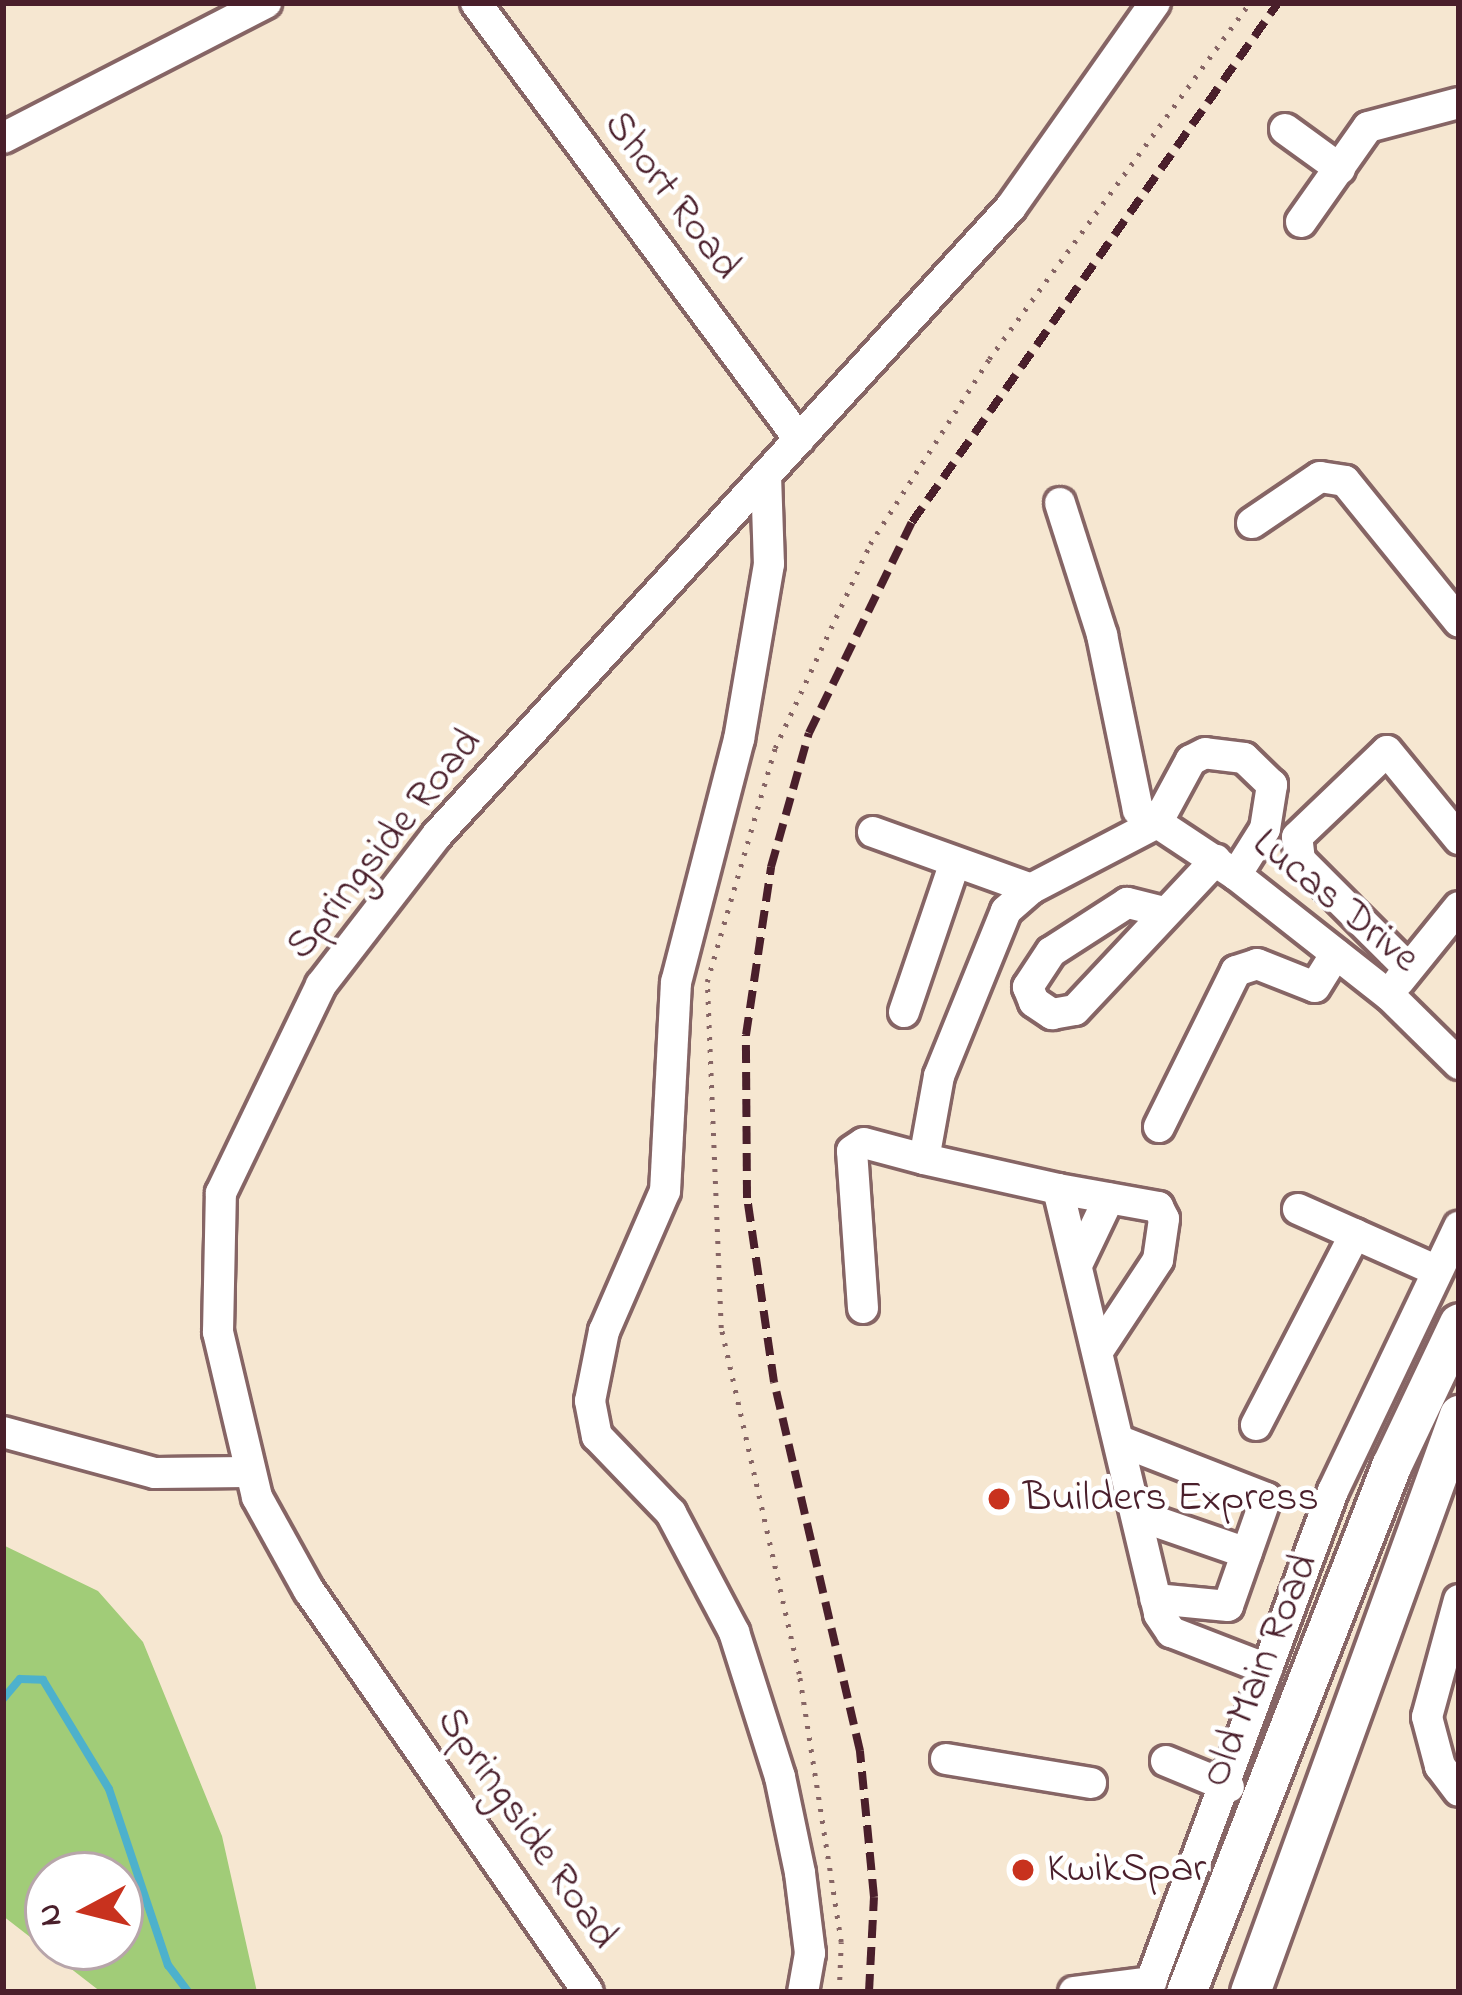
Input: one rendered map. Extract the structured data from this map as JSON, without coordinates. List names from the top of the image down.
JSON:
{
  "streets": {
    "main road": ["Old Main Road"],
    "street": ["Short Road", "Springside Road", "Lucas Drive"]
  },
  "crossings": [
    ["Short Road", "Springside Road"]
  ],
  "places": ["Builders Express", "KwikSpar"],
  "north": "left"
}
